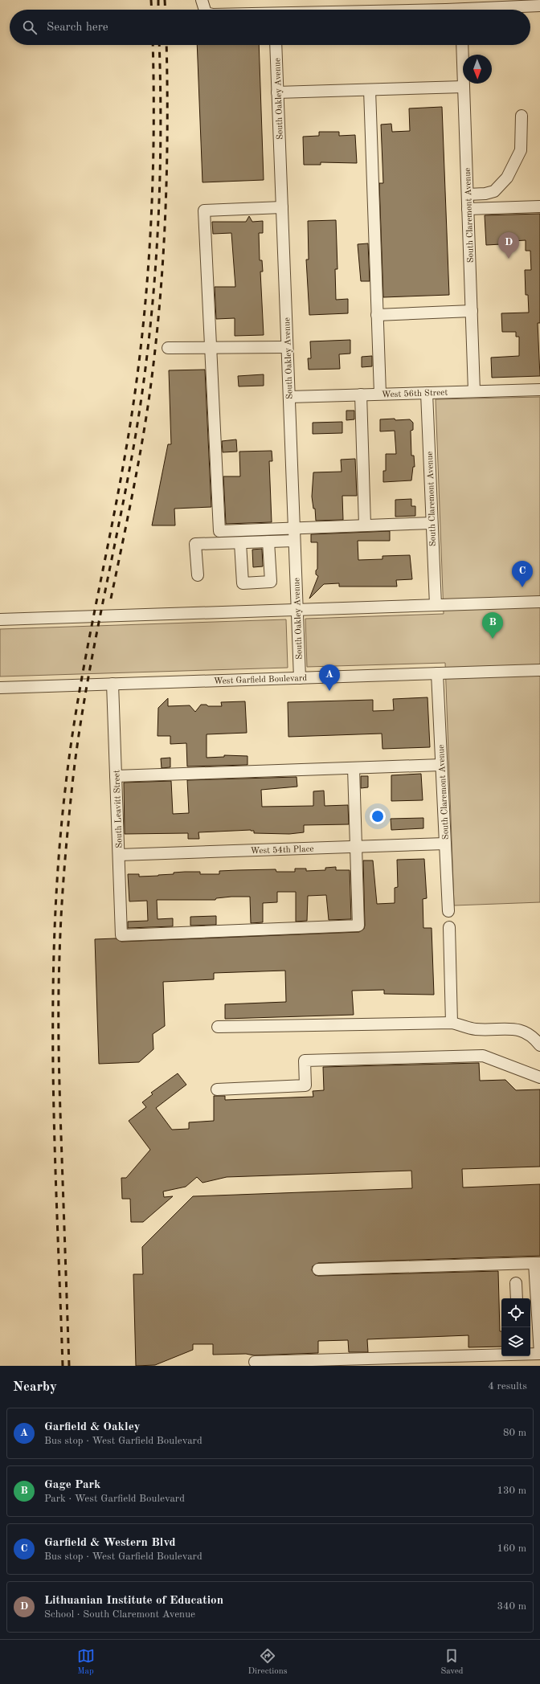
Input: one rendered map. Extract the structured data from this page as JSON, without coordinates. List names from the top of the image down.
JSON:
{
  "streets": {
    "street": [
      "South Oakley Avenue",
      "South Claremont Avenue",
      "West 56th Street",
      "West Garfield Boulevard",
      "South Leavitt Street",
      "West 54th Place"
    ]
  },
  "crossings": [
    ["South Oakley Avenue", "West 56th Street"],
    ["South Oakley Avenue", "West Garfield Boulevard"],
    ["South Claremont Avenue", "West 56th Street"],
    ["South Claremont Avenue", "West Garfield Boulevard"],
    ["South Claremont Avenue", "West 54th Place"],
    ["West Garfield Boulevard", "South Leavitt Street"],
    ["South Leavitt Street", "West 54th Place"]
  ],
  "north": "bottom",
  "page": {
    "search": "Search here",
    "pins": [
      "D",
      "C",
      "B",
      "A"
    ],
    "heading": ["Nearby", "4 results"],
    "list": [
      {
        "mark": "A",
        "name": "Garfield & Oakley",
        "note": "Bus stop · West Garfield Boulevard",
        "value": "80 m"
      },
      {
        "mark": "B",
        "name": "Gage Park",
        "note": "Park · West Garfield Boulevard",
        "value": "130 m"
      },
      {
        "mark": "C",
        "name": "Garfield & Western Blvd",
        "note": "Bus stop · West Garfield Boulevard",
        "value": "160 m"
      },
      {
        "mark": "D",
        "name": "Lithuanian Institute of Education",
        "note": "School · South Claremont Avenue",
        "value": "340 m"
      }
    ],
    "nav": ["Map", "Directions", "Saved"]
  }
}
